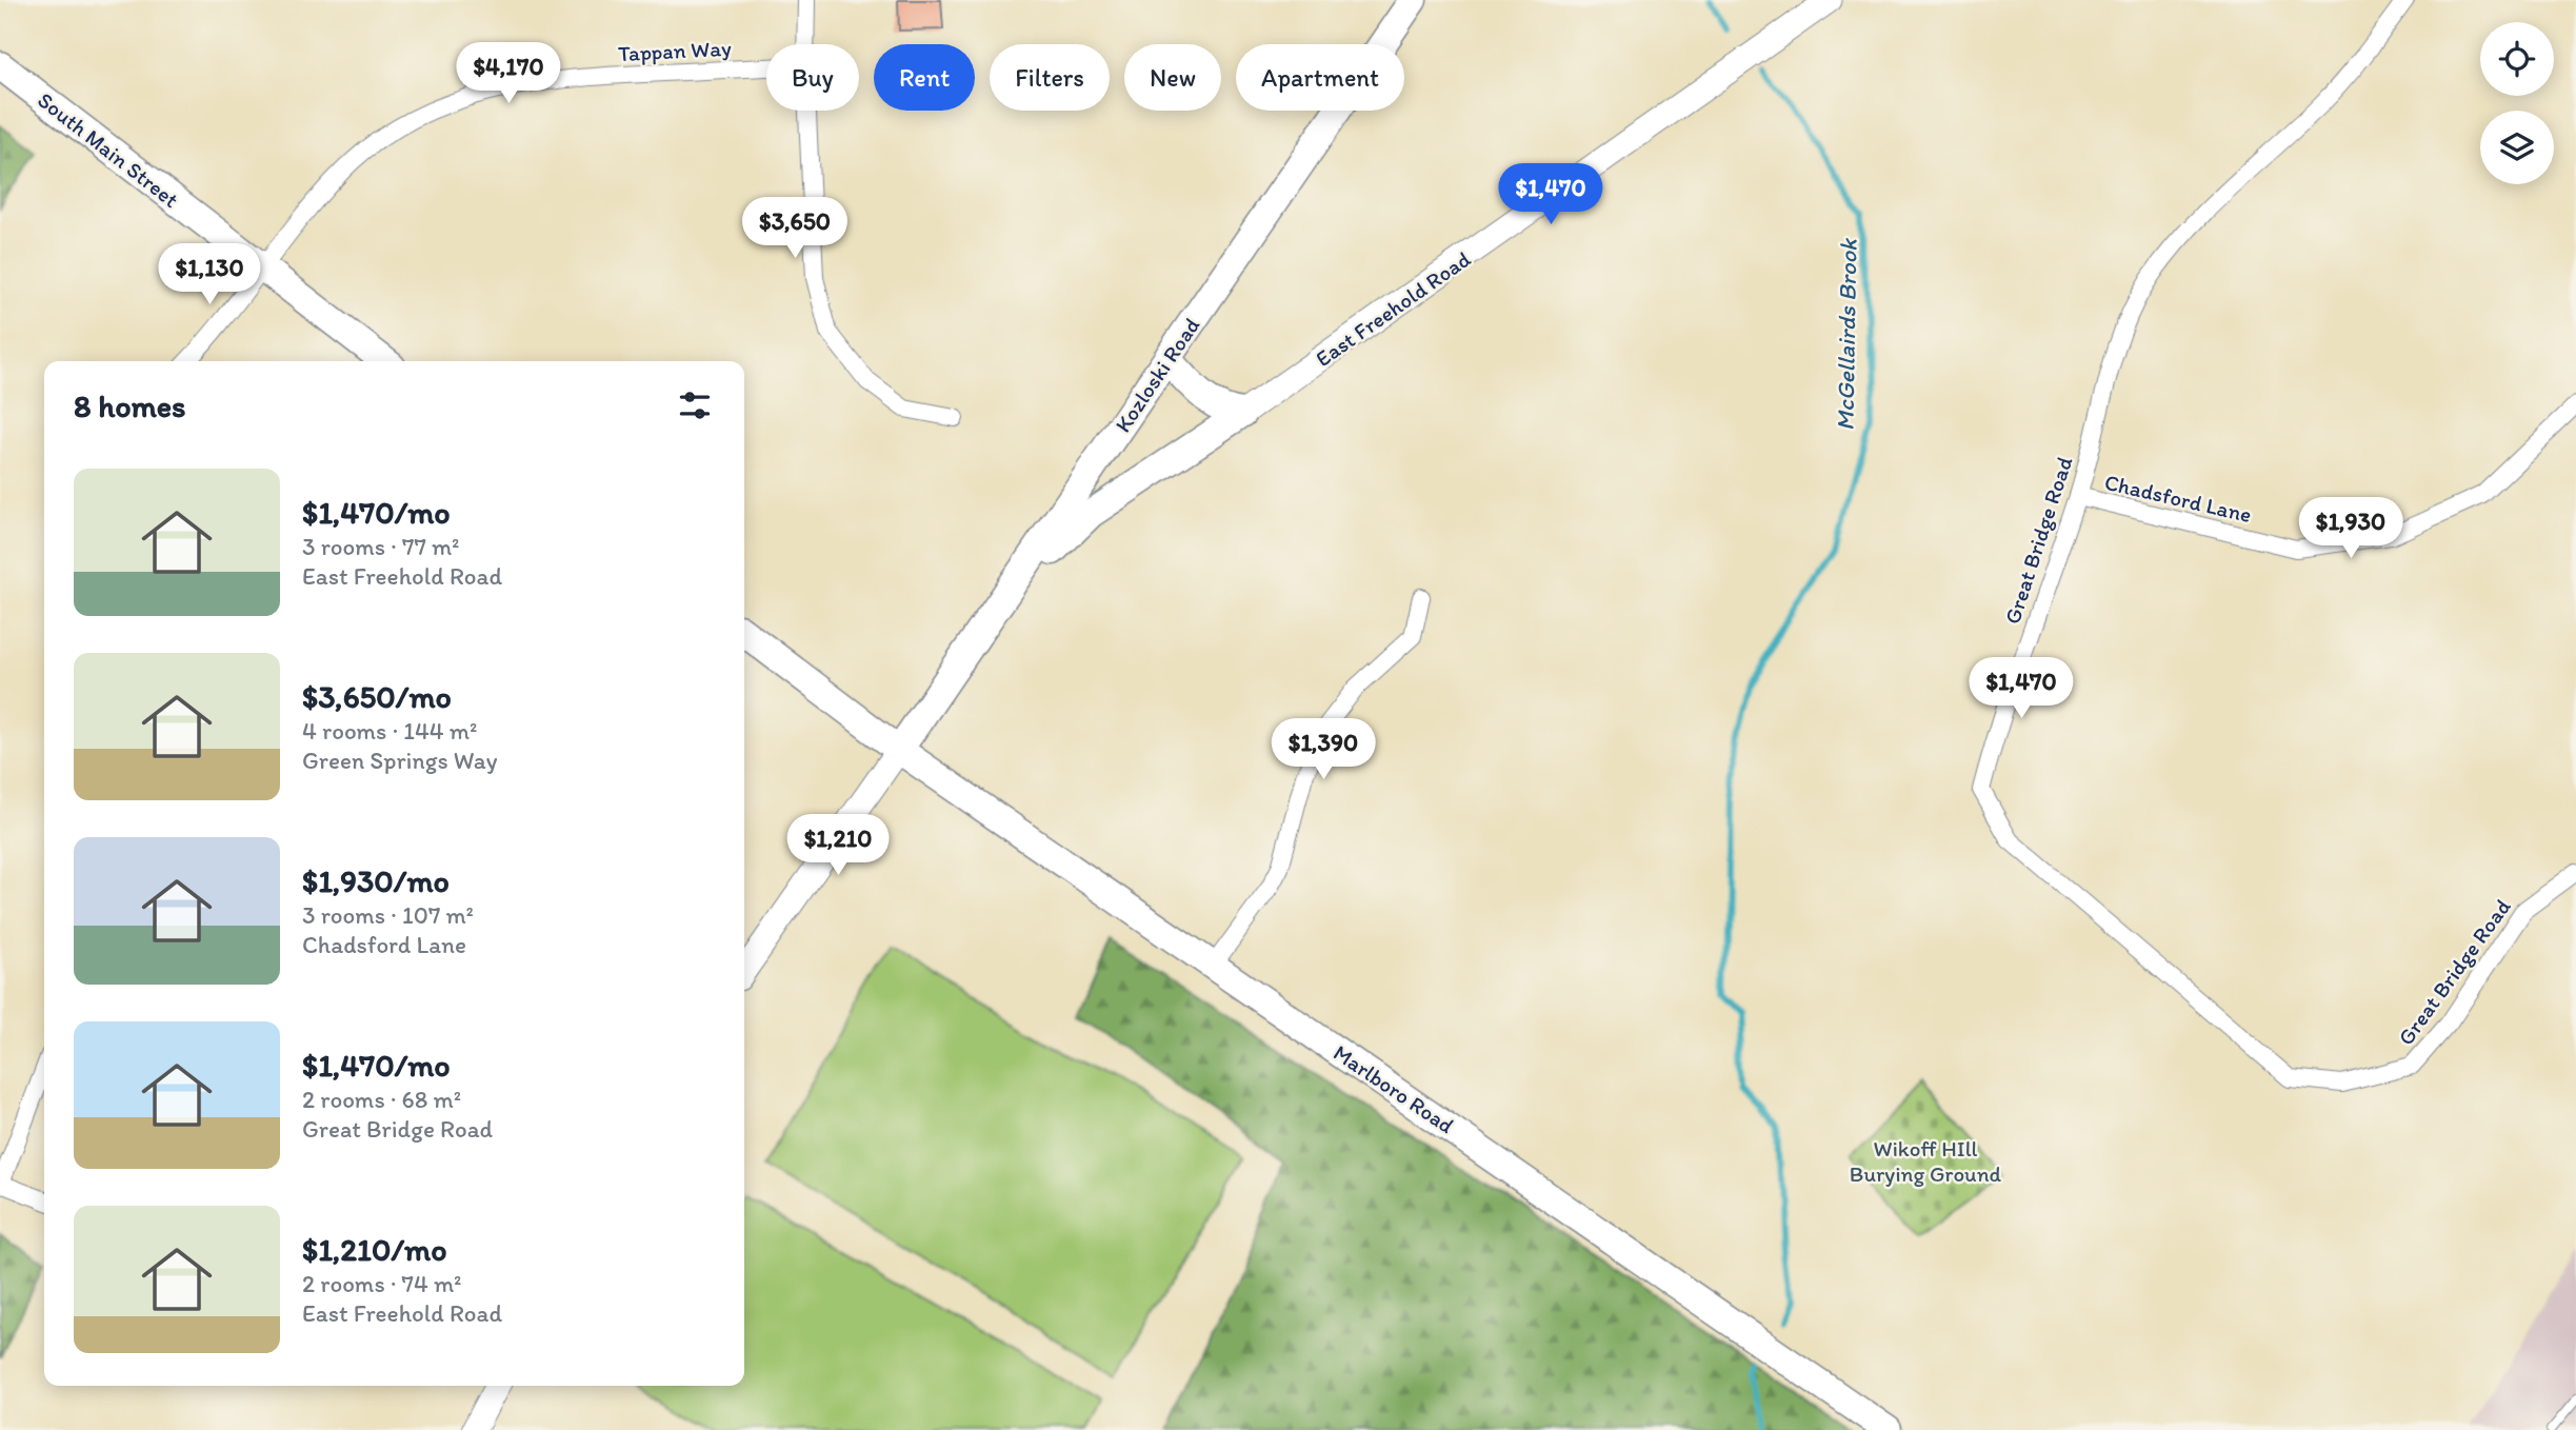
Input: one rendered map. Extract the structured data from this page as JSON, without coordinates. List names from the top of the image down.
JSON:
{
  "streets": {
    "main road": ["South Main Street", "Kozloski Road", "Marlboro Road"],
    "street": [
      "Tappan Way",
      "East Freehold Road",
      "Chadsford Lane",
      "Great Bridge Road"
    ]
  },
  "crossings": [
    ["Tappan Way", "South Main Street"],
    ["Kozloski Road", "Marlboro Road"],
    ["Chadsford Lane", "Great Bridge Road"]
  ],
  "water": ["McGellairds Brook"],
  "parks": ["Wikoff HIll Burying Ground"],
  "page": {
    "price": [
      "$4,170",
      "$1,470",
      "$3,650",
      "$1,130",
      "$1,930",
      "$1,470",
      "$1,390",
      "$1,210"
    ],
    "chip": [
      "Buy",
      "Rent",
      "Filters",
      "New",
      "Apartment"
    ],
    "heading": "8 homes",
    "list": [
      {
        "name": "$1,470/mo",
        "note": "3 rooms · 77 m² · East Freehold Road"
      },
      {
        "name": "$3,650/mo",
        "note": "4 rooms · 144 m² · Green Springs Way"
      },
      {
        "name": "$1,930/mo",
        "note": "3 rooms · 107 m² · Chadsford Lane"
      },
      {
        "name": "$1,470/mo",
        "note": "2 rooms · 68 m² · Great Bridge Road"
      },
      {
        "name": "$1,210/mo",
        "note": "2 rooms · 74 m² · East Freehold Road"
      }
    ]
  }
}
